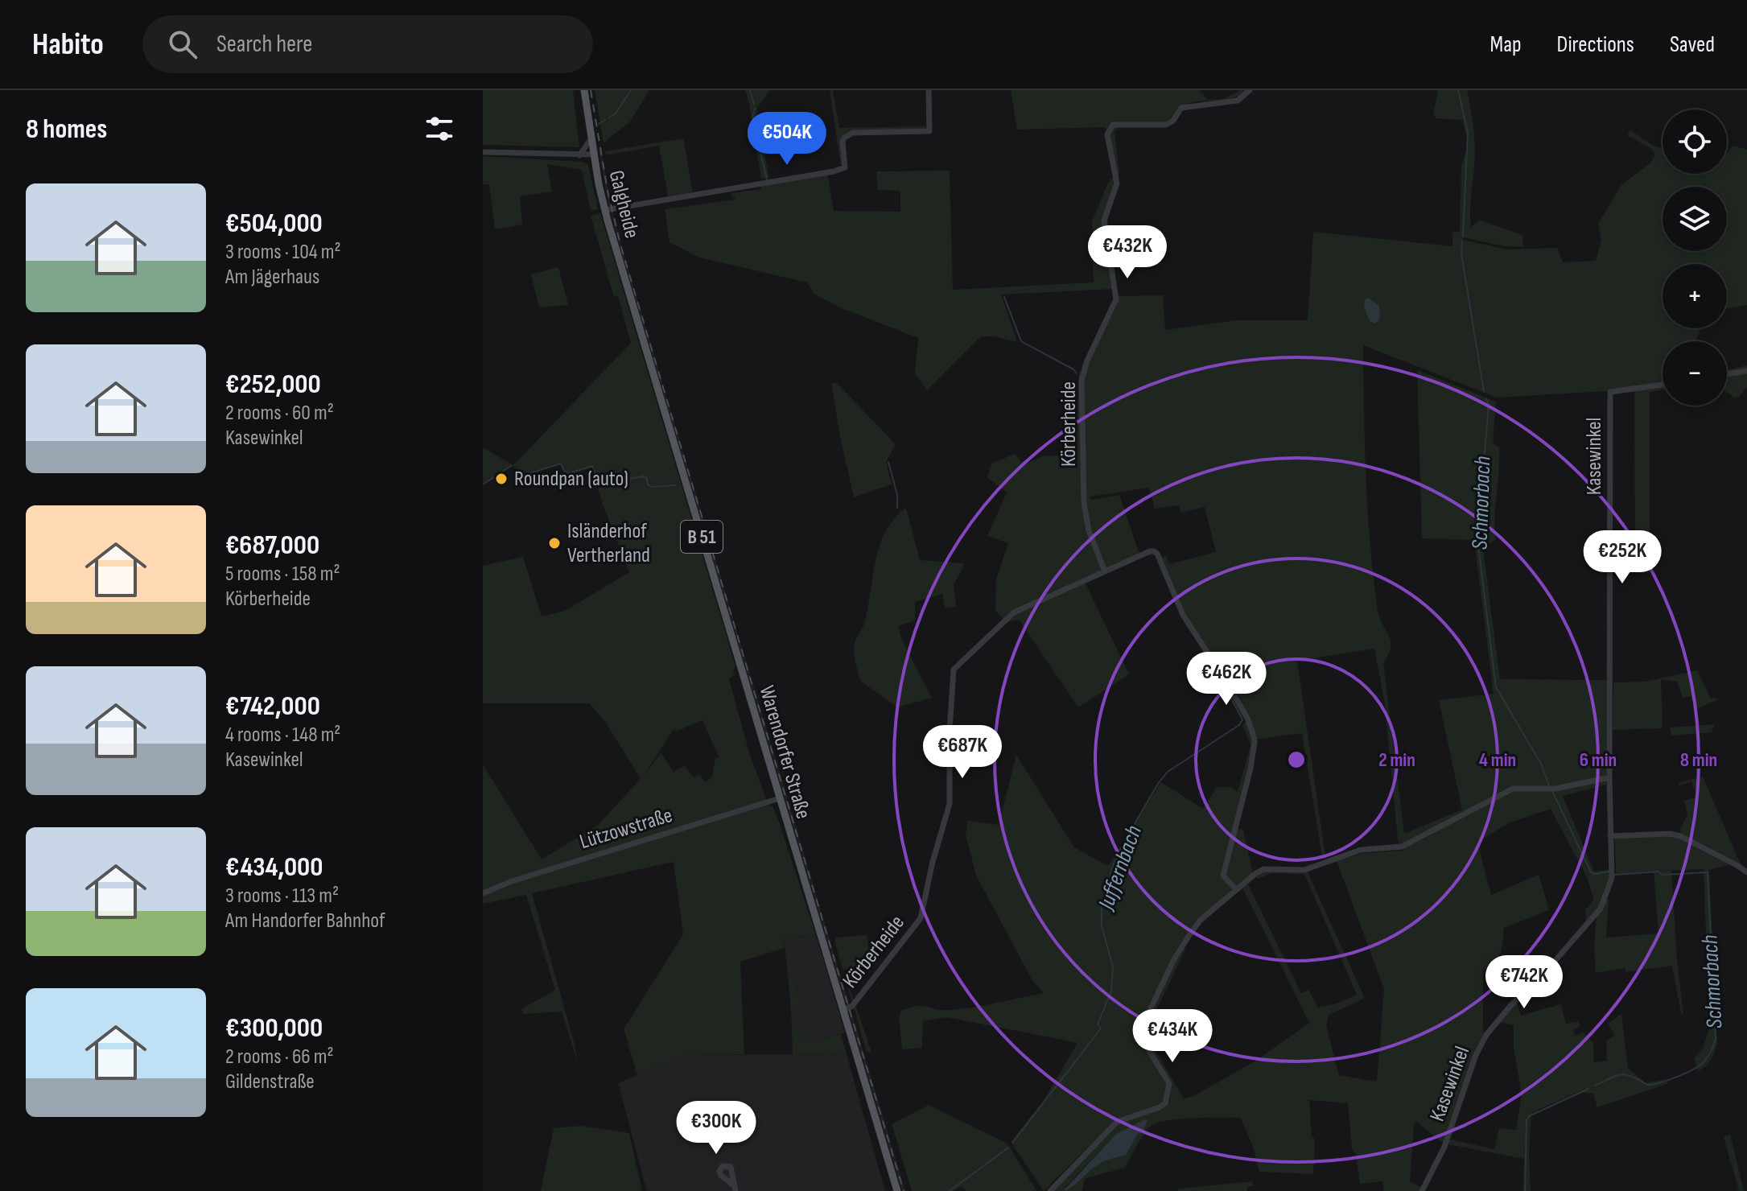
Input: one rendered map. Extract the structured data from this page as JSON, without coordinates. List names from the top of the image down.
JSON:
{
  "streets": {
    "main road": ["Galgheide", "B 51", "Warendorfer Straße"],
    "street": ["Körberheide", "Kasewinkel", "Lützowstraße"]
  },
  "crossings": [
    ["Galgheide", "Warendorfer Straße"],
    ["Körberheide", "Warendorfer Straße"],
    ["Warendorfer Straße", "Lützowstraße"]
  ],
  "water": ["Schmorbach", "Juffernbach"],
  "places": ["Roundpan (auto)", "Isländerhof Vertherland"],
  "page": {
    "header": "Habito",
    "search": "Search here",
    "nav": ["Map", "Directions", "Saved"],
    "heading": "8 homes",
    "map_buttons": ["+", "−"],
    "price": [
      "€504K",
      "€432K",
      "€252K",
      "€462K",
      "€687K",
      "€742K",
      "€434K",
      "€300K"
    ],
    "list": [
      {
        "name": "€504,000",
        "note": "3 rooms · 104 m² · Am Jägerhaus"
      },
      {
        "name": "€252,000",
        "note": "2 rooms · 60 m² · Kasewinkel"
      },
      {
        "name": "€687,000",
        "note": "5 rooms · 158 m² · Körberheide"
      },
      {
        "name": "€742,000",
        "note": "4 rooms · 148 m² · Kasewinkel"
      },
      {
        "name": "€434,000",
        "note": "3 rooms · 113 m² · Am Handorfer Bahnhof"
      },
      {
        "name": "€300,000",
        "note": "2 rooms · 66 m² · Gildenstraße"
      }
    ]
  },
  "rings": [
    "2 min",
    "4 min",
    "6 min",
    "8 min"
  ]
}
